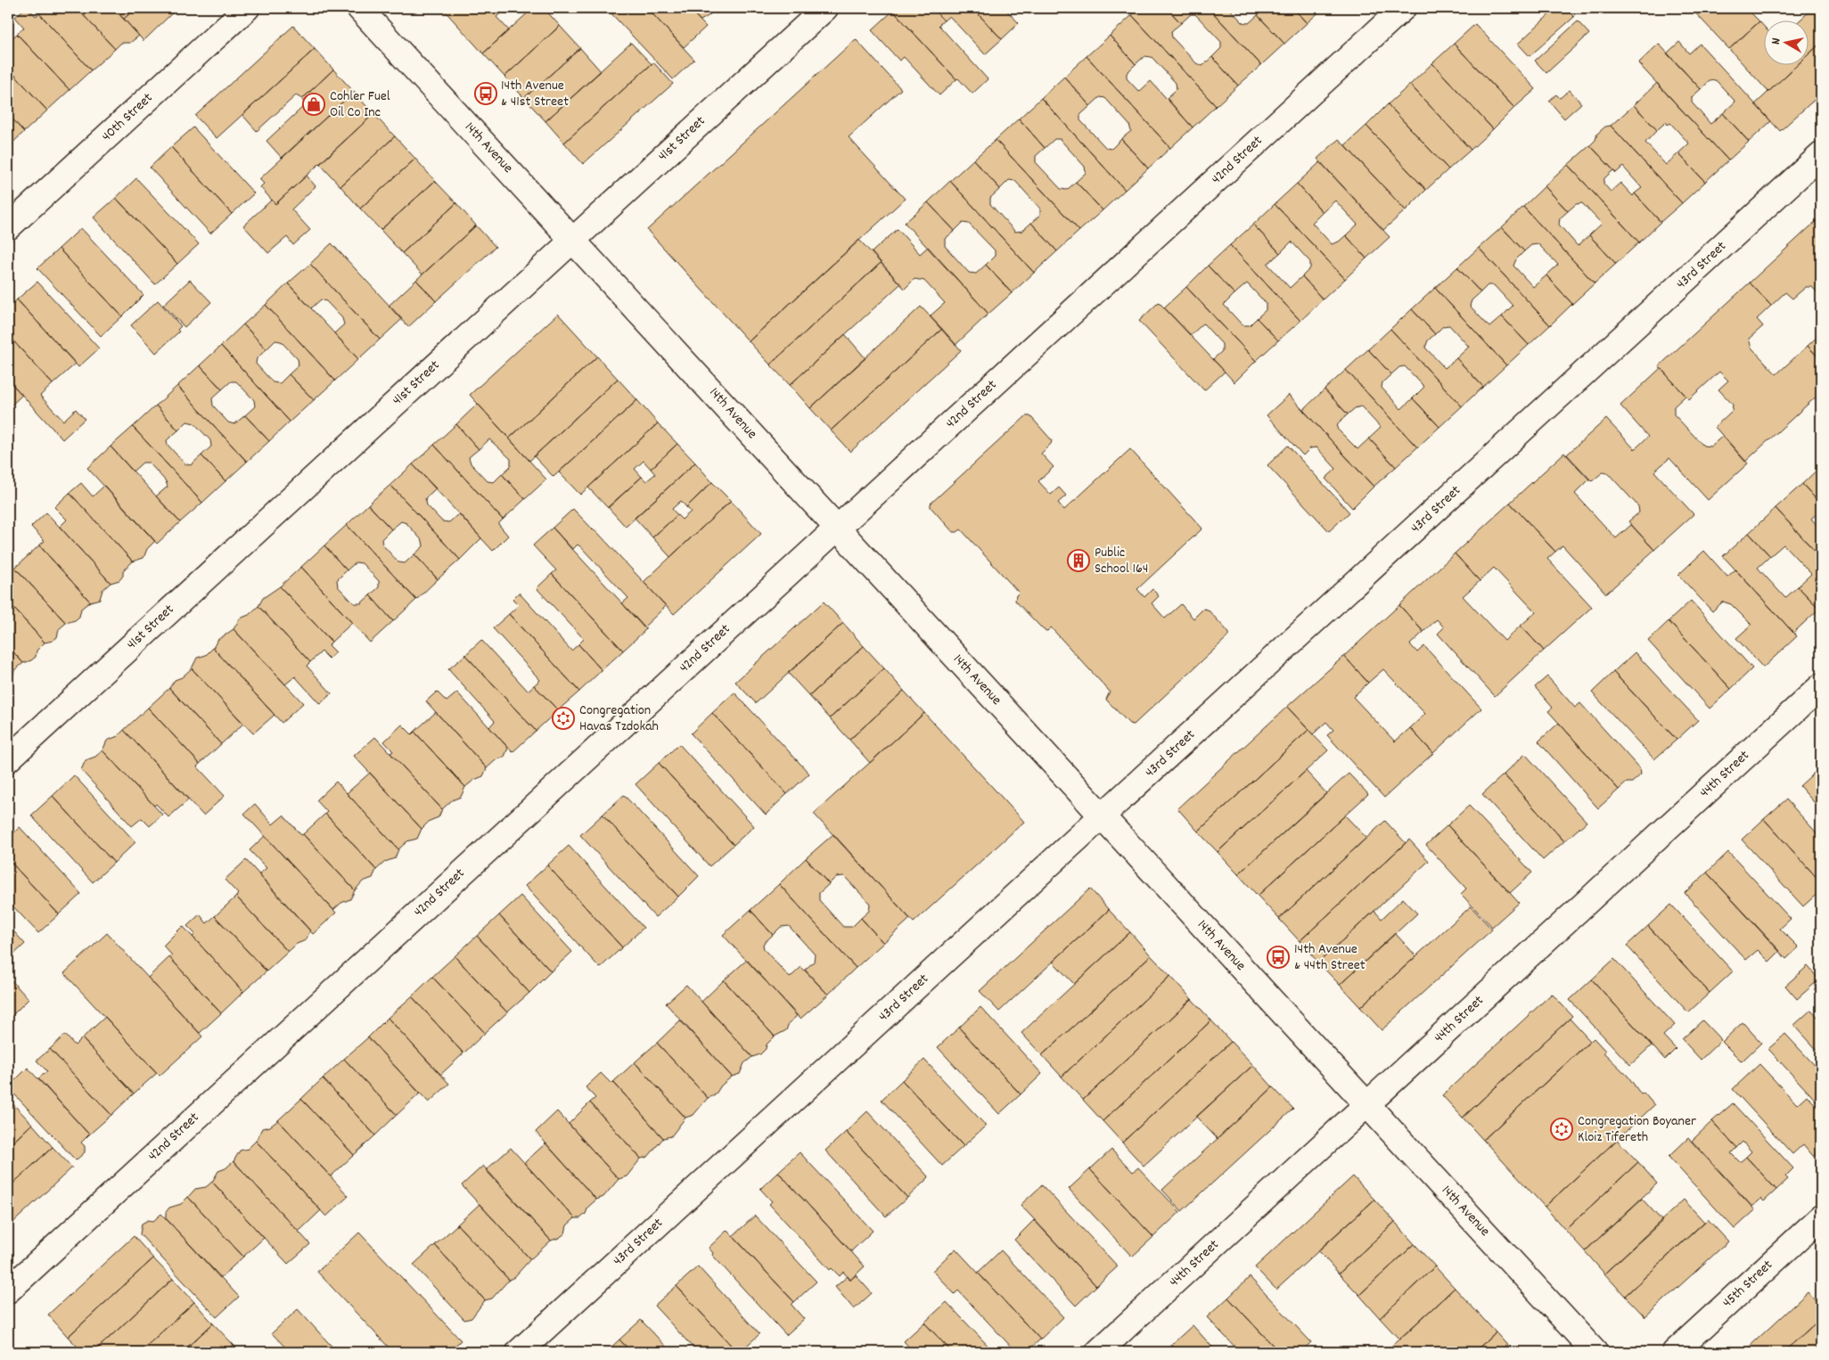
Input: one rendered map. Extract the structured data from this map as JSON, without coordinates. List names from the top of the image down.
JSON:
{
  "streets": {
    "street": [
      "40th Street",
      "41st Street",
      "14th Avenue",
      "42nd Street",
      "43rd Street",
      "44th Street",
      "45th Street"
    ]
  },
  "crossings": [
    ["41st Street", "14th Avenue"],
    ["14th Avenue", "42nd Street"],
    ["14th Avenue", "43rd Street"],
    ["14th Avenue", "44th Street"]
  ],
  "places": {
    "bus stop": ["14th Avenue & 41st Street", "14th Avenue & 44th Street"],
    "shop": ["Cohler Fuel Oil Co Inc"],
    "building": ["Public School 164"],
    "synagogue": ["Congregation Havas Tzdokah", "Congregation Boyaner Kloiz Tifereth"]
  },
  "north": "left"
}
